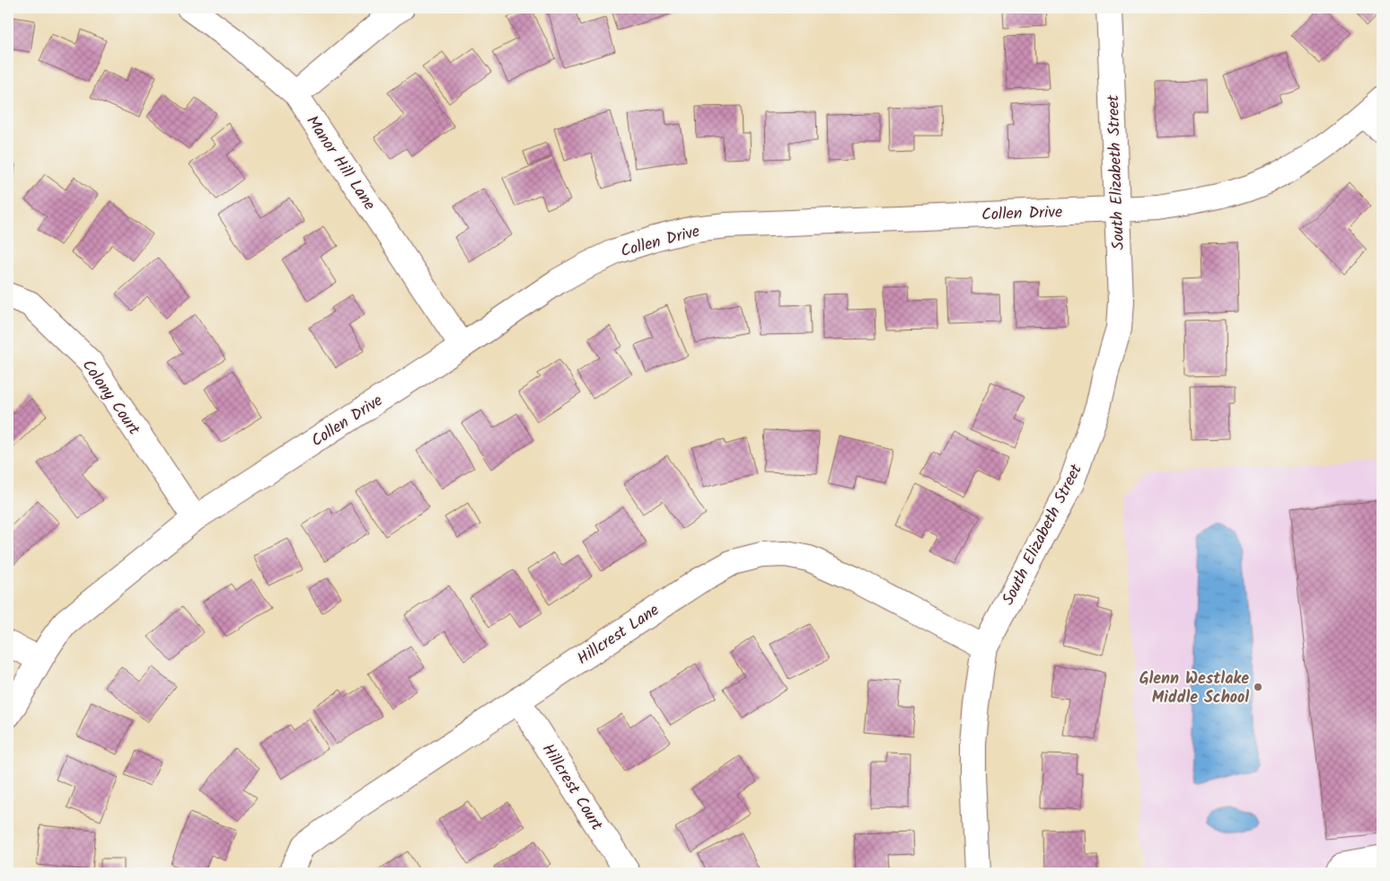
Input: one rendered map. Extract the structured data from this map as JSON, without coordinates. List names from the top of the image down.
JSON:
{
  "streets": {
    "street": [
      "Manor Hill Lane",
      "South Elizabeth Street",
      "Collen Drive",
      "Colony Court",
      "Hillcrest Lane",
      "Hillcrest Court"
    ]
  },
  "crossings": [
    ["Manor Hill Lane", "Collen Drive"],
    ["South Elizabeth Street", "Collen Drive"],
    ["South Elizabeth Street", "Hillcrest Lane"],
    ["Collen Drive", "Colony Court"],
    ["Hillcrest Lane", "Hillcrest Court"]
  ],
  "places": ["Glenn Westlake Middle School"]
}
